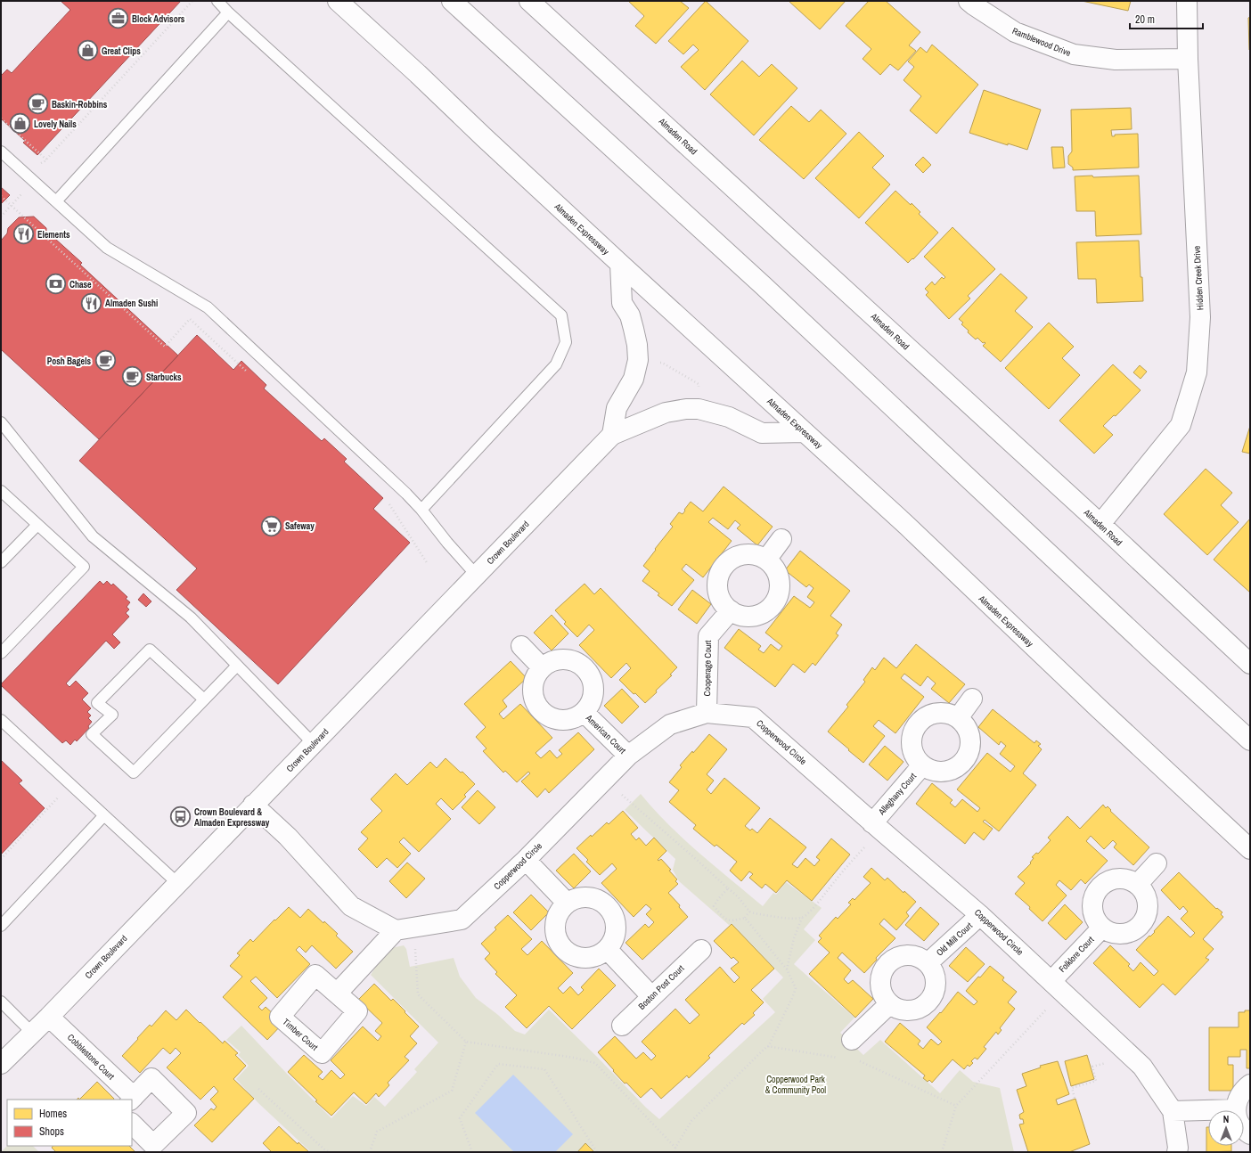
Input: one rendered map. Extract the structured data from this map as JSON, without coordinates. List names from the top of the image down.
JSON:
{
  "streets": {
    "street": [
      "Ramblewood Drive",
      "Almaden Road",
      "Almaden Expressway",
      "Hidden Creek Drive",
      "Crown Boulevard",
      "Cooperage Court",
      "American Court",
      "Copperwood Circle",
      "Alleghany Court",
      "Old Mill Court",
      "Folklore Court",
      "Boston Post Court",
      "Cobblestone Court"
    ]
  },
  "crossings": [
    ["Ramblewood Drive", "Hidden Creek Drive"],
    ["Almaden Road", "Hidden Creek Drive"],
    ["Crown Boulevard", "Cobblestone Court"],
    ["Cooperage Court", "Copperwood Circle"],
    ["American Court", "Copperwood Circle"],
    ["Copperwood Circle", "Alleghany Court"],
    ["Copperwood Circle", "Old Mill Court"],
    ["Copperwood Circle", "Folklore Court"]
  ],
  "parks": ["Copperwood Park & Community Pool"],
  "places": {
    "office": ["Block Advisors"],
    "shop": ["Great Clips", "Lovely Nails"],
    "cafe": ["Baskin-Robbins", "Posh Bagels", "Starbucks"],
    "restaurant": ["Elements", "Almaden Sushi"],
    "bank": ["Chase"],
    "supermarket": ["Safeway"],
    "bus stop": ["Crown Boulevard & Almaden Expressway"]
  },
  "legend": ["Homes", "Shops"],
  "scale_bar": "20 m",
  "north": "top"
}
